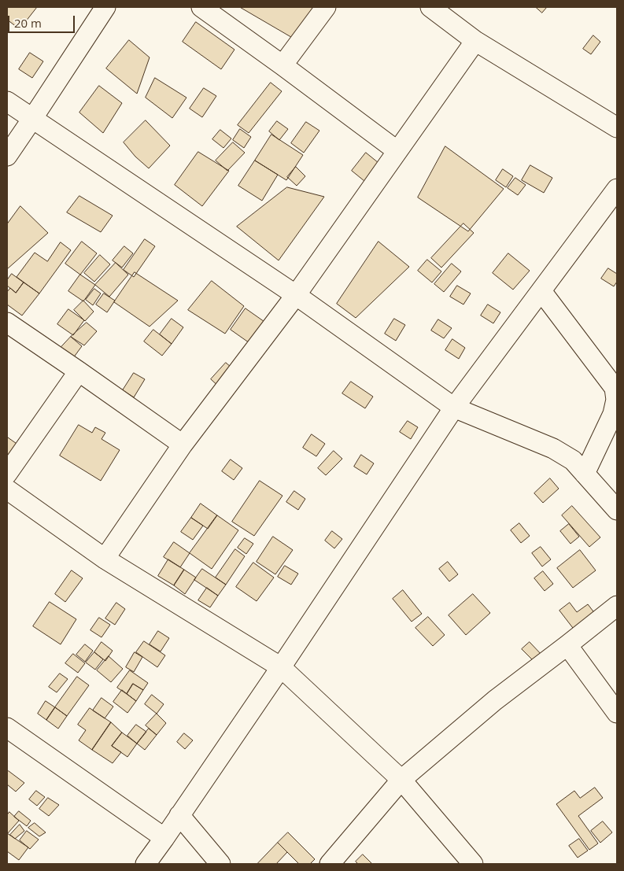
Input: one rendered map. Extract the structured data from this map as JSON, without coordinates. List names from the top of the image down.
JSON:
{
  "scale_bar": "20 m"
}
